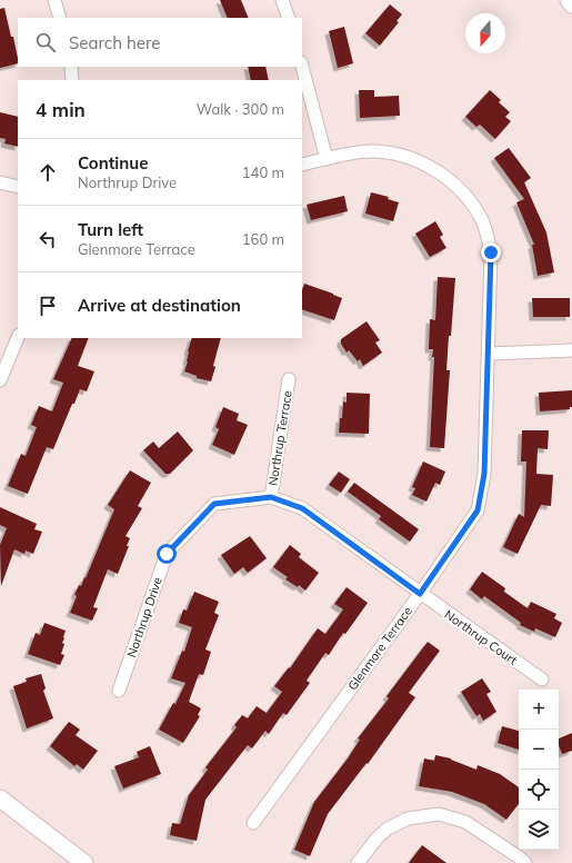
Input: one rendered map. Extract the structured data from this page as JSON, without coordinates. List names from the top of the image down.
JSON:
{
  "streets": {
    "street": [
      "Northrup Terrace",
      "Northrup Drive",
      "Northrup Court",
      "Glenmore Terrace"
    ]
  },
  "crossings": [
    ["Northrup Terrace", "Northrup Drive"],
    ["Northrup Drive", "Northrup Court"],
    ["Northrup Drive", "Glenmore Terrace"],
    ["Northrup Court", "Glenmore Terrace"]
  ],
  "north": "bottom",
  "page": {
    "search": "Search here",
    "heading": ["4 min", "Walk · 300 m"],
    "list": [
      ["Continue", "Northrup Drive", "140 m"],
      ["Turn left", "Glenmore Terrace", "160 m"],
      "Arrive at destination"
    ],
    "map_buttons": ["+", "−"]
  }
}
